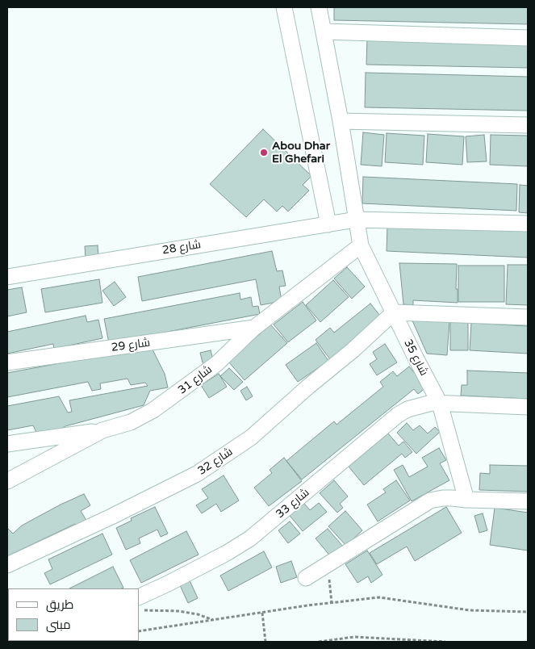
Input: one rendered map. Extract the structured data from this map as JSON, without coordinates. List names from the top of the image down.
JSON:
{
  "streets": {
    "street": [
      "شارع 28",
      "شارع 29",
      "شارع 35",
      "شارع 31",
      "شارع 32",
      "شارع 33"
    ]
  },
  "crossings": [
    ["شارع 28", "شارع 35"],
    ["شارع 29", "شارع 31"],
    ["شارع 35", "شارع 31"],
    ["شارع 35", "شارع 32"],
    ["شارع 35", "شارع 33"]
  ],
  "places": ["Abou Dhar El Ghefari"],
  "legend": ["طريق", "مبنى"]
}
